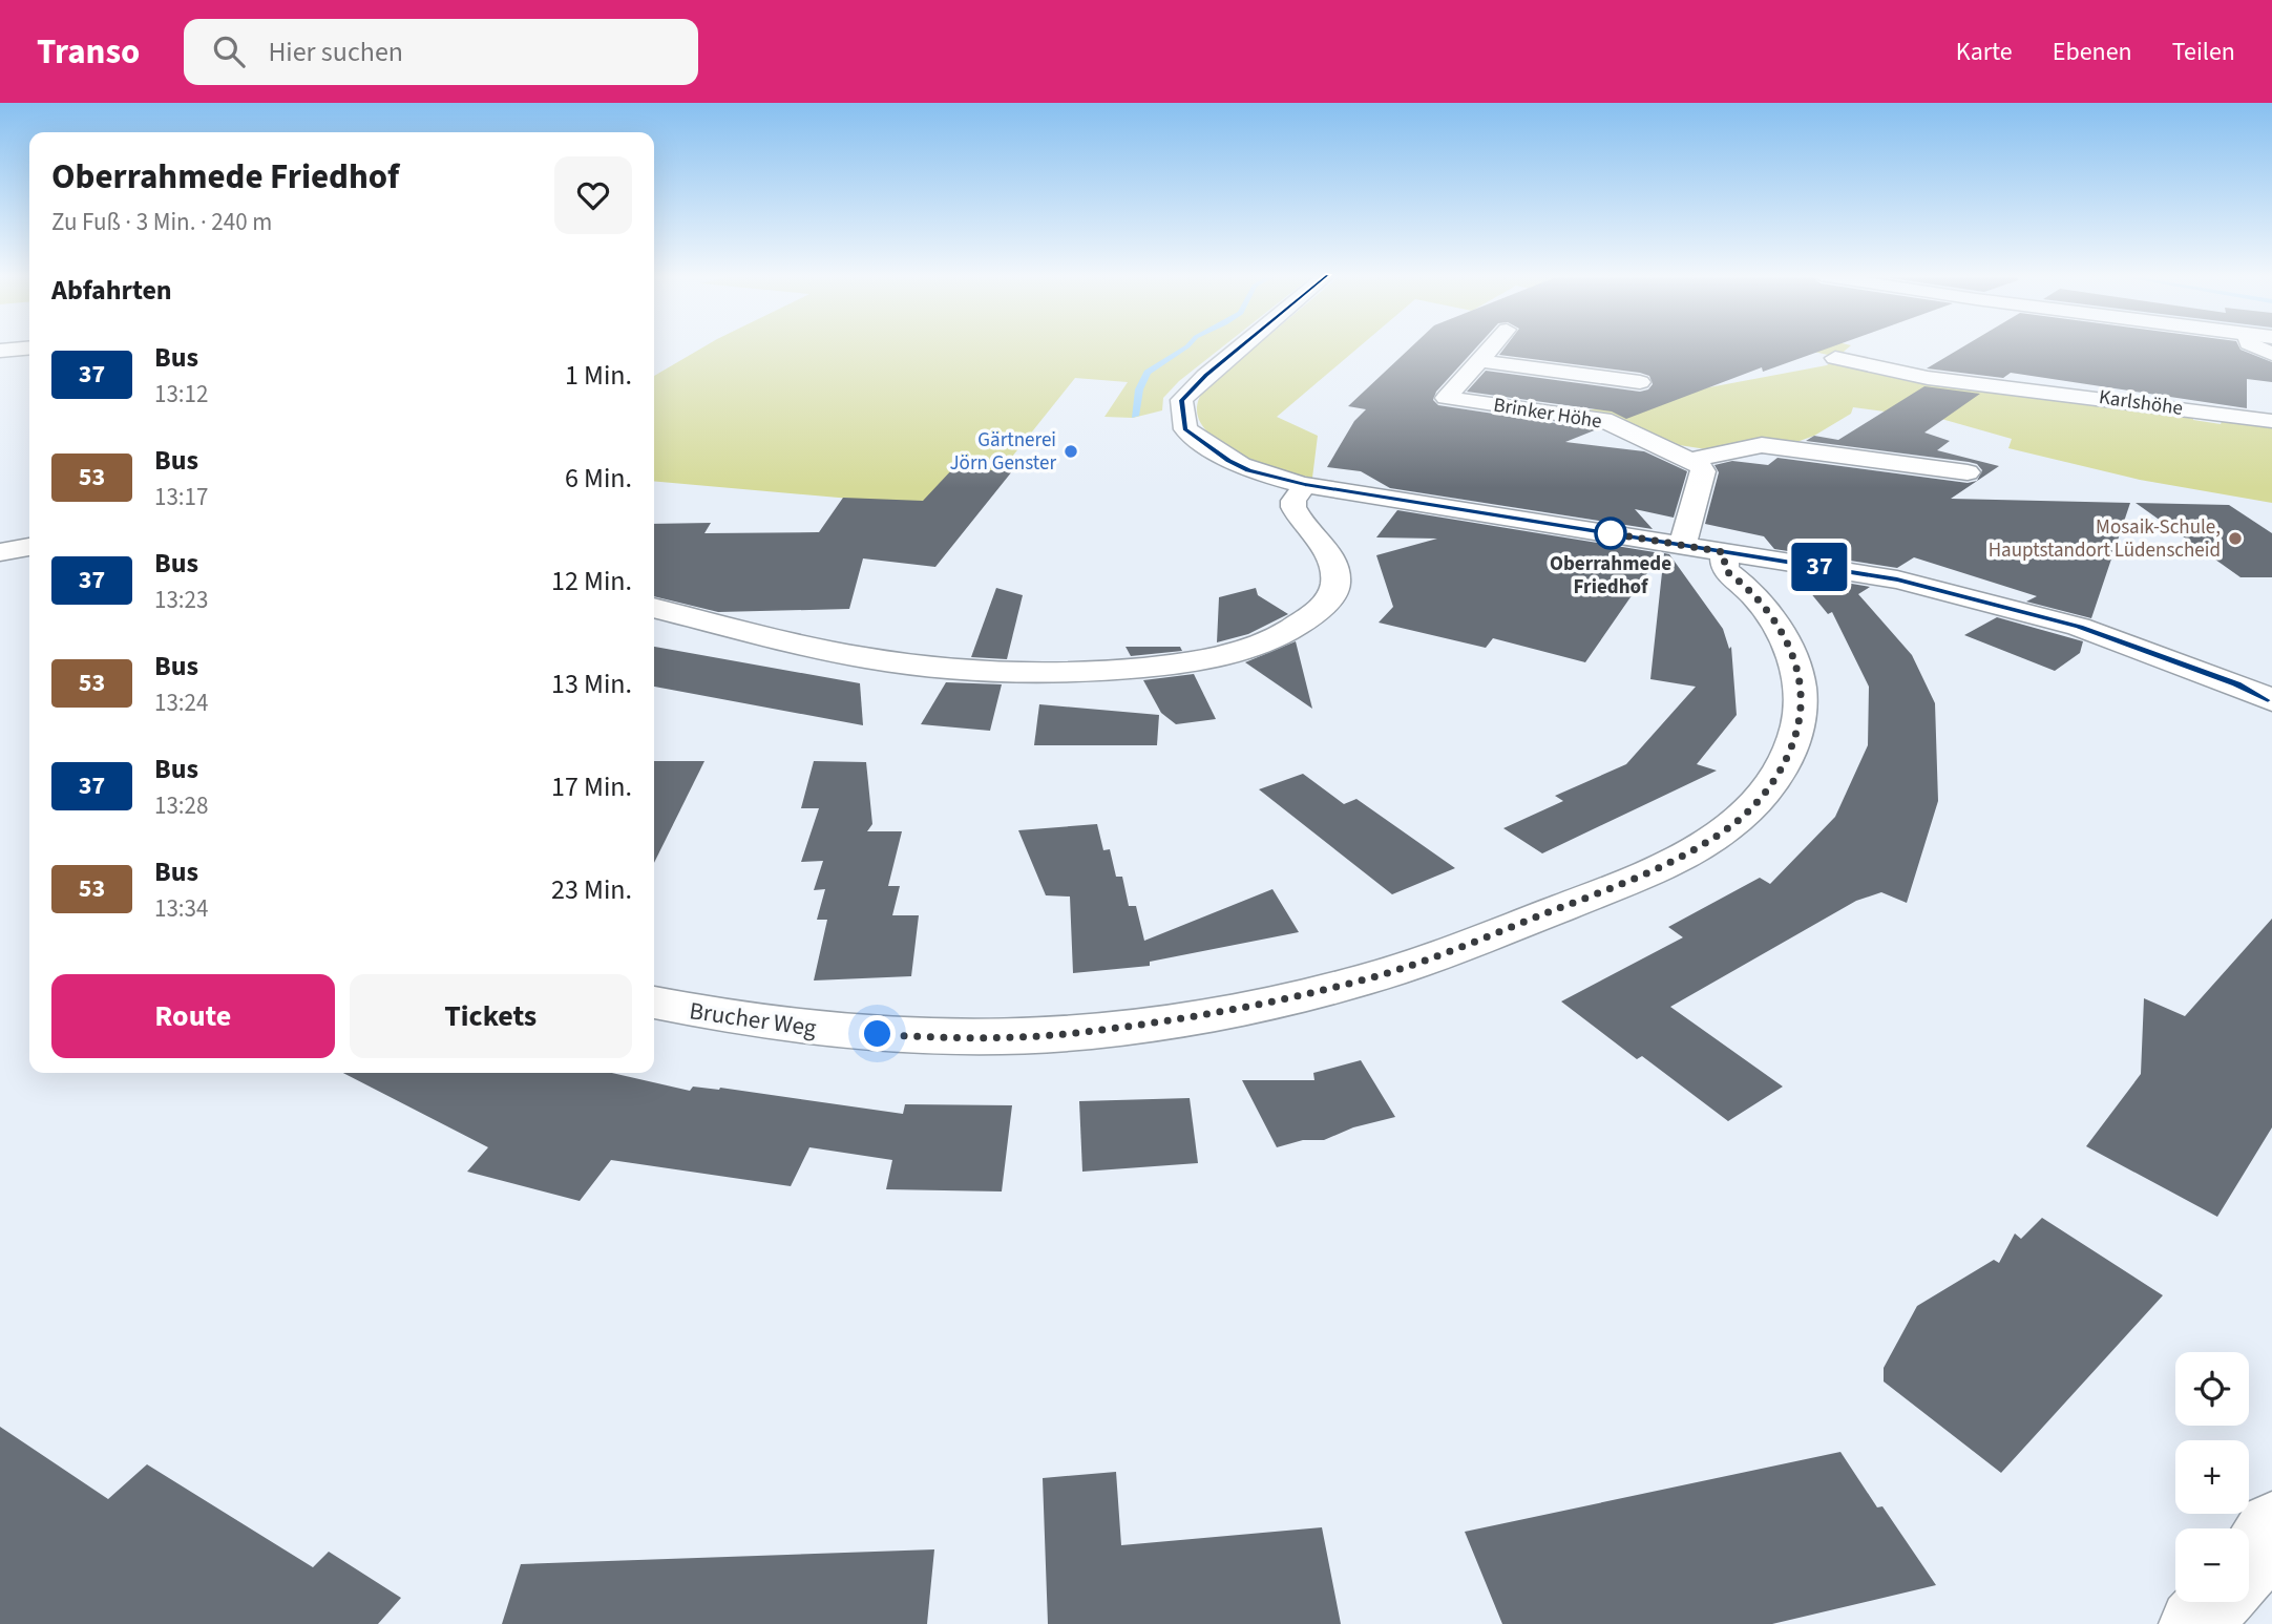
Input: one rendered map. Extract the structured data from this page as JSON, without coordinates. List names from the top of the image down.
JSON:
{
  "streets": {
    "street": ["Karlshöhe", "Brinker Höhe", "Brucher Weg"]
  },
  "places": ["Gärtnerei Jörn Genster", "Oberrahmede Friedhof", "Mosaik-Schule, Hauptstandort Lüdenscheid"],
  "lines": ["bus line 37"],
  "page": {
    "header": "Transo",
    "search": "Hier suchen",
    "nav": ["Karte", "Ebenen", "Teilen"],
    "on_map": "37",
    "heading": [
      ["Oberrahmede Friedhof", "Zu Fuß · 3 Min. · 240 m"],
      "Abfahrten"
    ],
    "list": [
      {
        "mark": "37",
        "name": "Bus",
        "note": "13:12",
        "value": "1 Min."
      },
      {
        "mark": "53",
        "name": "Bus",
        "note": "13:17",
        "value": "6 Min."
      },
      {
        "mark": "37",
        "name": "Bus",
        "note": "13:23",
        "value": "12 Min."
      },
      {
        "mark": "53",
        "name": "Bus",
        "note": "13:24",
        "value": "13 Min."
      },
      {
        "mark": "37",
        "name": "Bus",
        "note": "13:28",
        "value": "17 Min."
      },
      {
        "mark": "53",
        "name": "Bus",
        "note": "13:34",
        "value": "23 Min."
      }
    ],
    "buttons": ["Route", "Tickets"],
    "map_buttons": ["+", "−"]
  }
}
